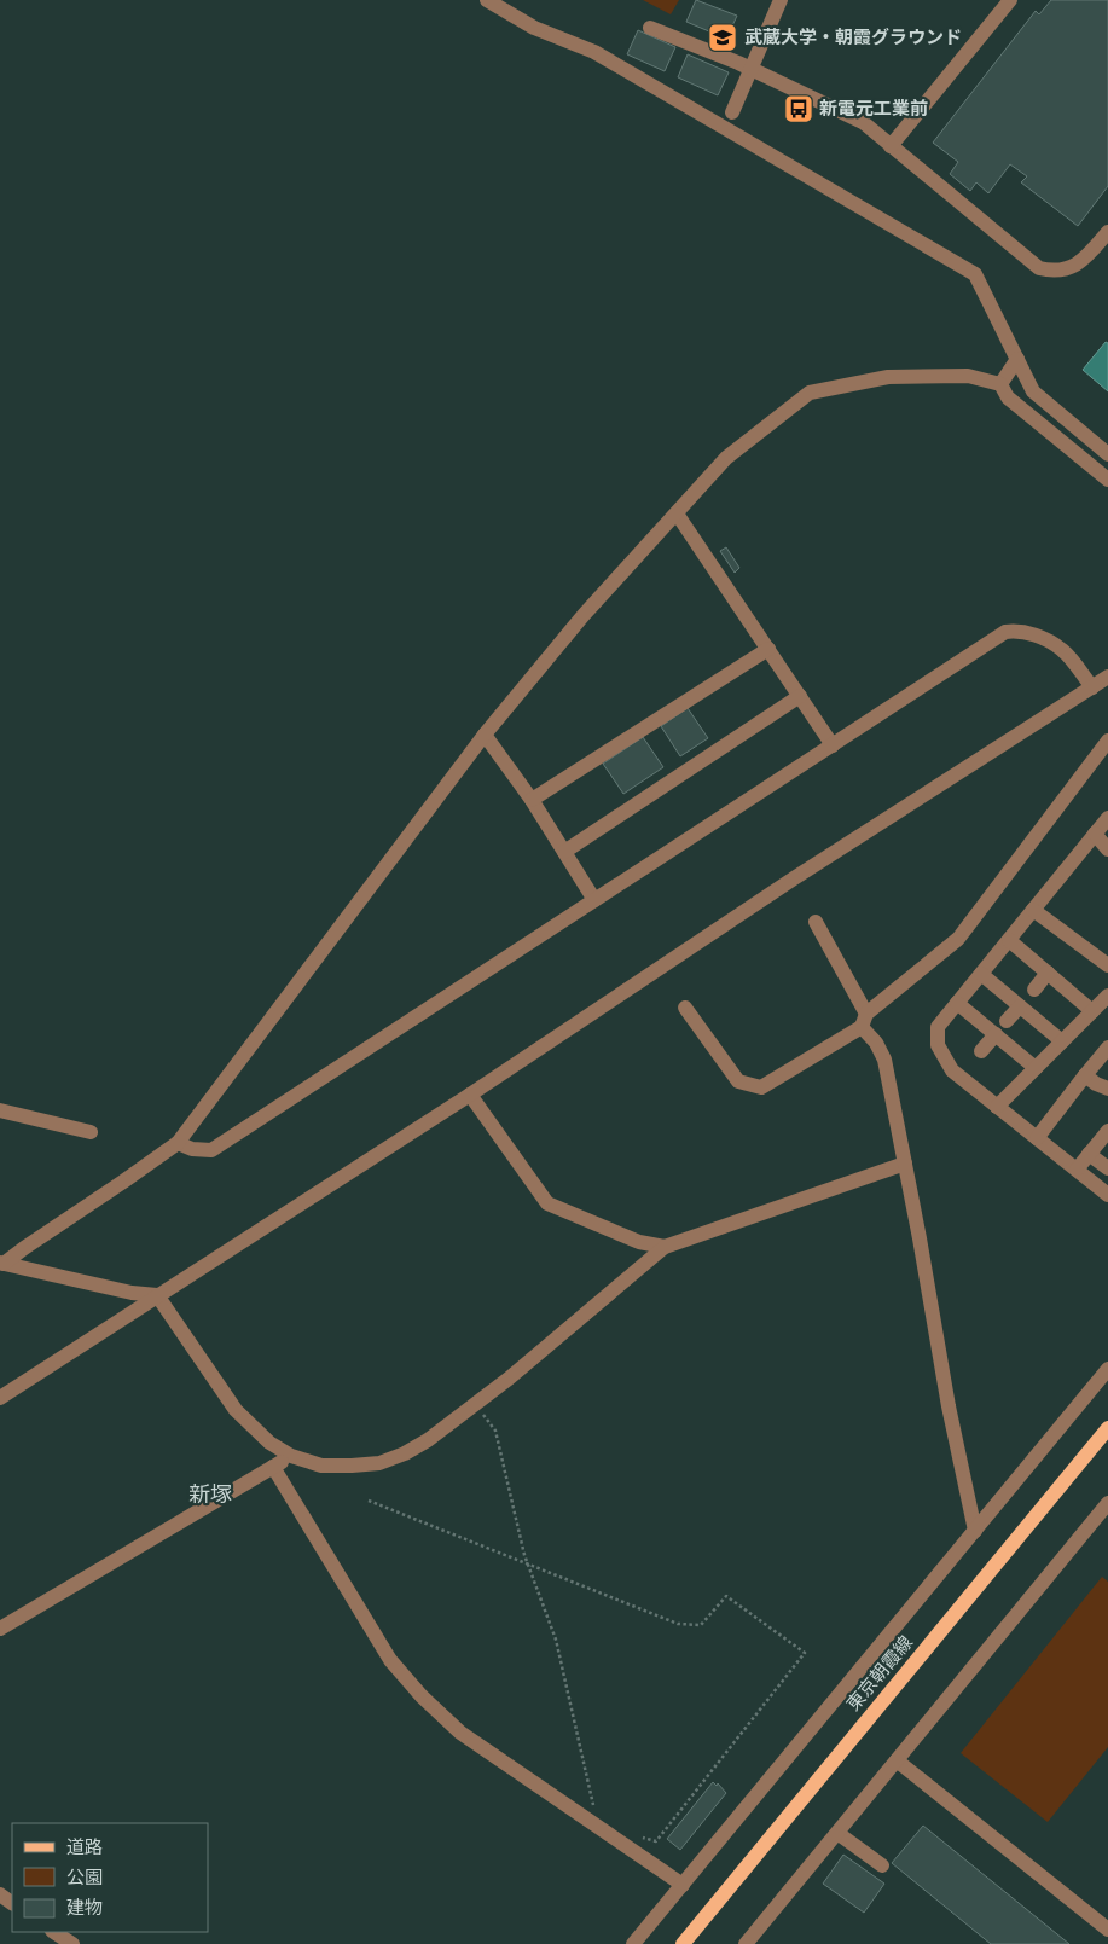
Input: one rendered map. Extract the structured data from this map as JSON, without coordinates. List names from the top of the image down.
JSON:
{
  "streets": {
    "main road": ["東京朝霞線"]
  },
  "districts": ["新塚"],
  "places": {
    "school or university": ["武蔵大学・朝霞グラウンド"],
    "bus stop": ["新電元工業前"]
  },
  "legend": ["道路", "公園", "建物"]
}
